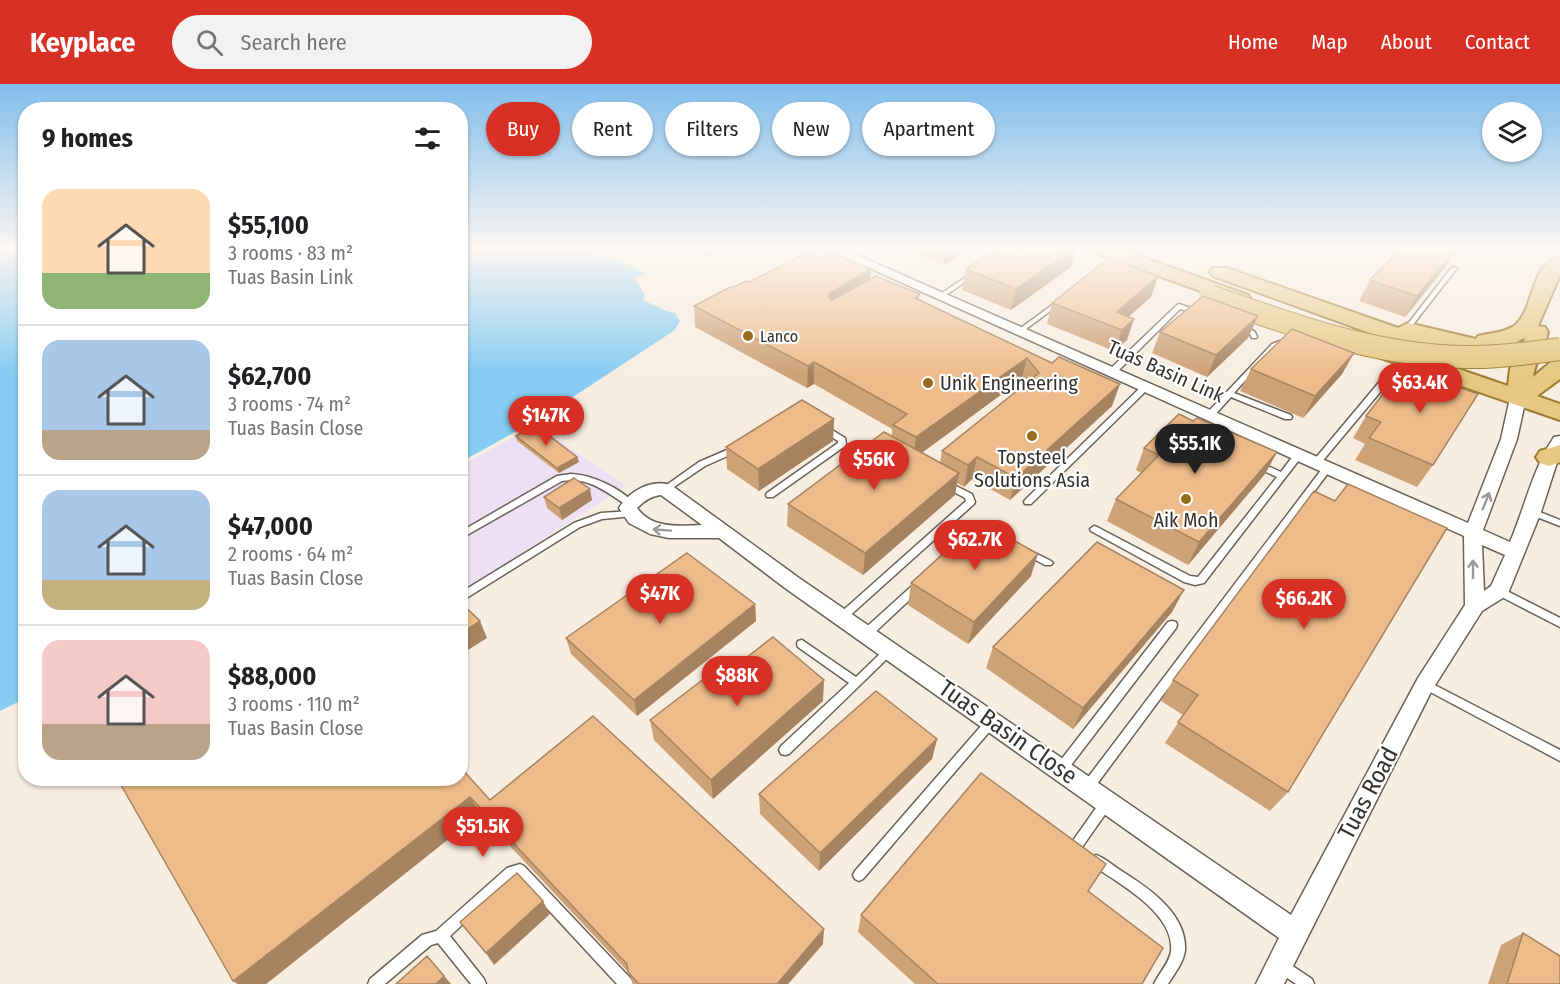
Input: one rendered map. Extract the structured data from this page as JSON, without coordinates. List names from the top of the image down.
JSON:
{
  "streets": {
    "street": ["Tuas Basin Link", "Tuas Basin Close", "Tuas Road"]
  },
  "crossings": [
    ["Tuas Basin Close", "Tuas Road"]
  ],
  "places": [
    "Lanco",
    "Unik Engineering",
    "Topsteel Solutions Asia",
    "Aik Moh"
  ],
  "page": {
    "header": "Keyplace",
    "search": "Search here",
    "nav": [
      "Home",
      "Map",
      "About",
      "Contact"
    ],
    "chip": [
      "Buy",
      "Rent",
      "Filters",
      "New",
      "Apartment"
    ],
    "heading": "9 homes",
    "list": [
      {
        "name": "$55,100",
        "note": "3 rooms · 83 m² · Tuas Basin Link"
      },
      {
        "name": "$62,700",
        "note": "3 rooms · 74 m² · Tuas Basin Close"
      },
      {
        "name": "$47,000",
        "note": "2 rooms · 64 m² · Tuas Basin Close"
      },
      {
        "name": "$88,000",
        "note": "3 rooms · 110 m² · Tuas Basin Close"
      }
    ],
    "price": [
      "$63.4K",
      "$147K",
      "$55.1K",
      "$56K",
      "$62.7K",
      "$47K",
      "$66.2K",
      "$88K",
      "$51.5K"
    ]
  }
}
